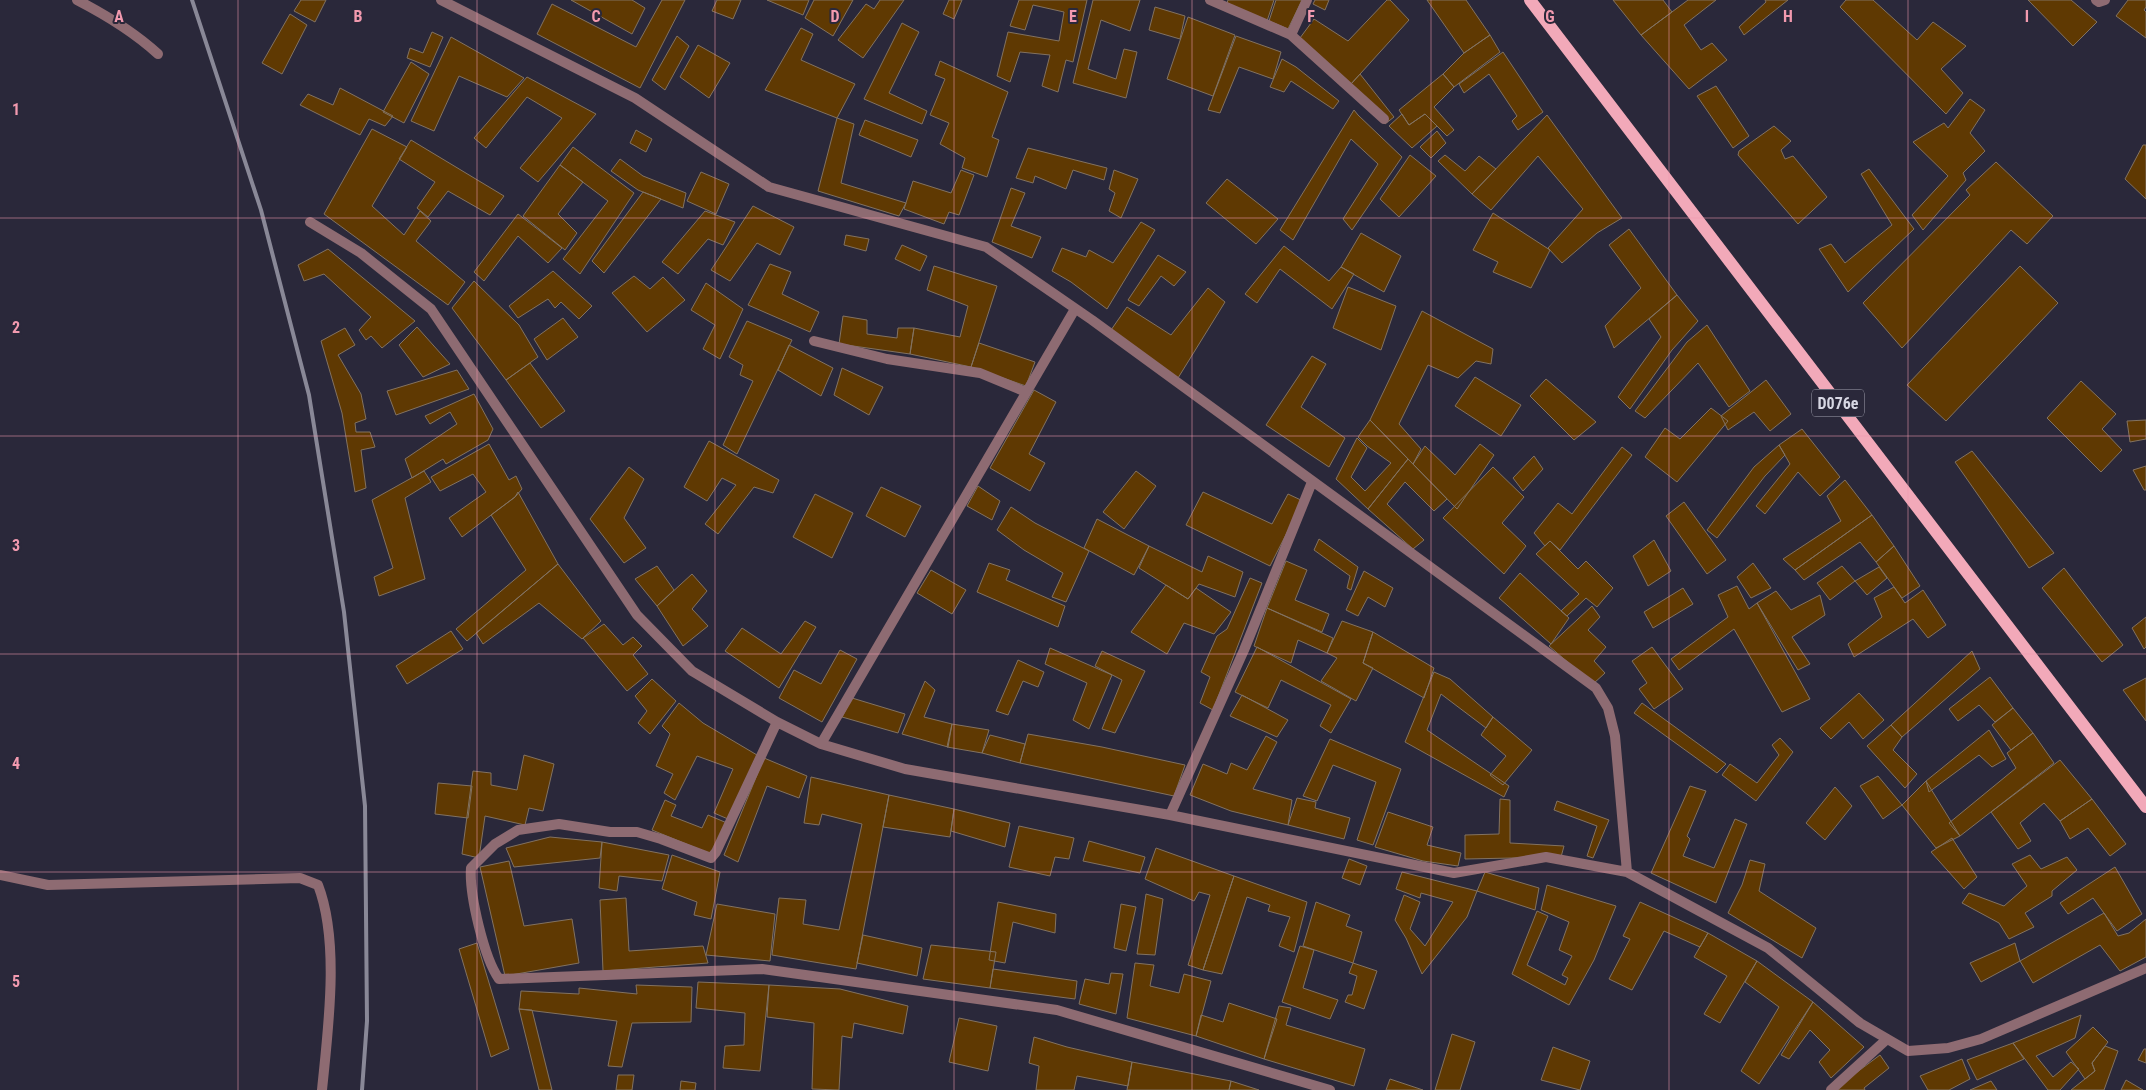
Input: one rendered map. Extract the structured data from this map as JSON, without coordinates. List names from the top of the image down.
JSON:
{
  "streets": {
    "main road": ["D076e"]
  },
  "grid": {
    "columns": [
      "A",
      "B",
      "C",
      "D",
      "E",
      "F",
      "G",
      "H",
      "I"
    ],
    "rows": [
      "1",
      "2",
      "3",
      "4",
      "5"
    ]
  }
}
